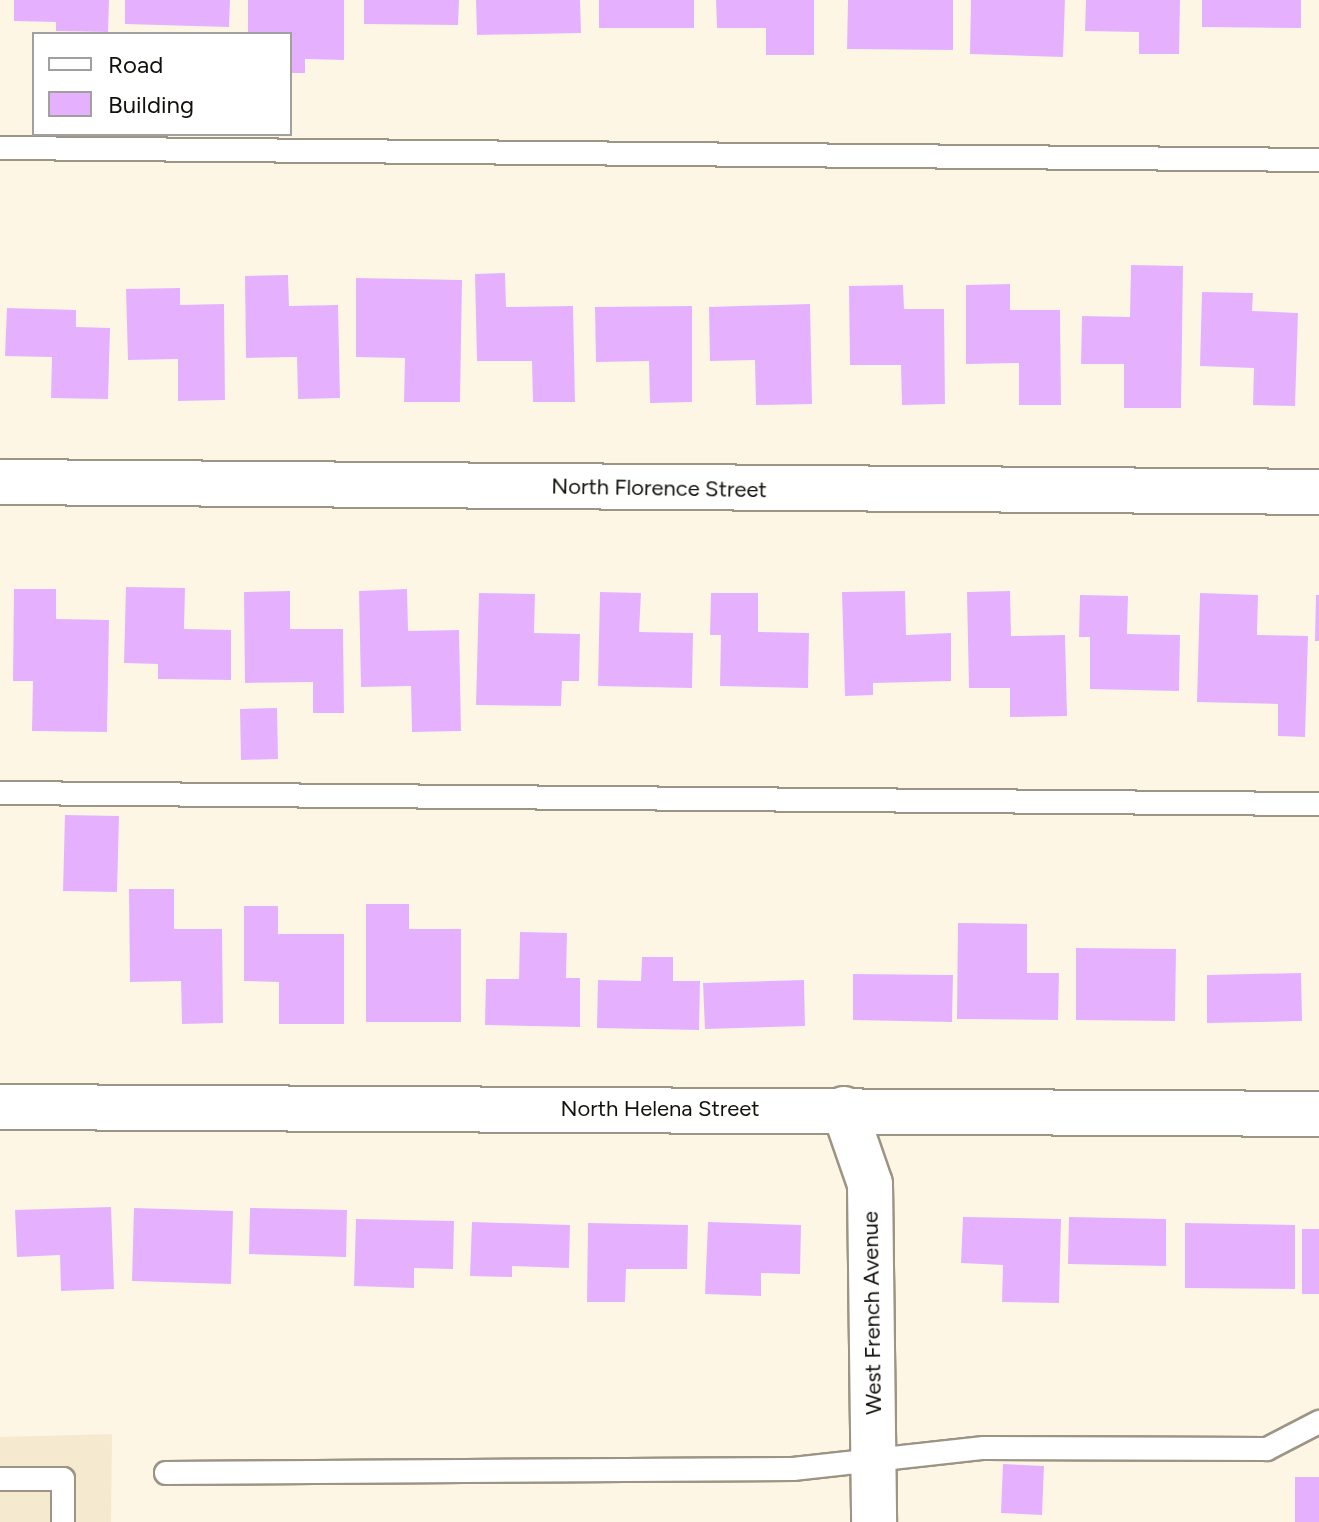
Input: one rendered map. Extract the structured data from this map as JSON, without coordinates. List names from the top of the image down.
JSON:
{
  "streets": {
    "street": ["North Florence Street", "North Helena Street", "West French Avenue"]
  },
  "crossings": [
    ["North Helena Street", "West French Avenue"]
  ],
  "legend": ["Road", "Building"]
}
